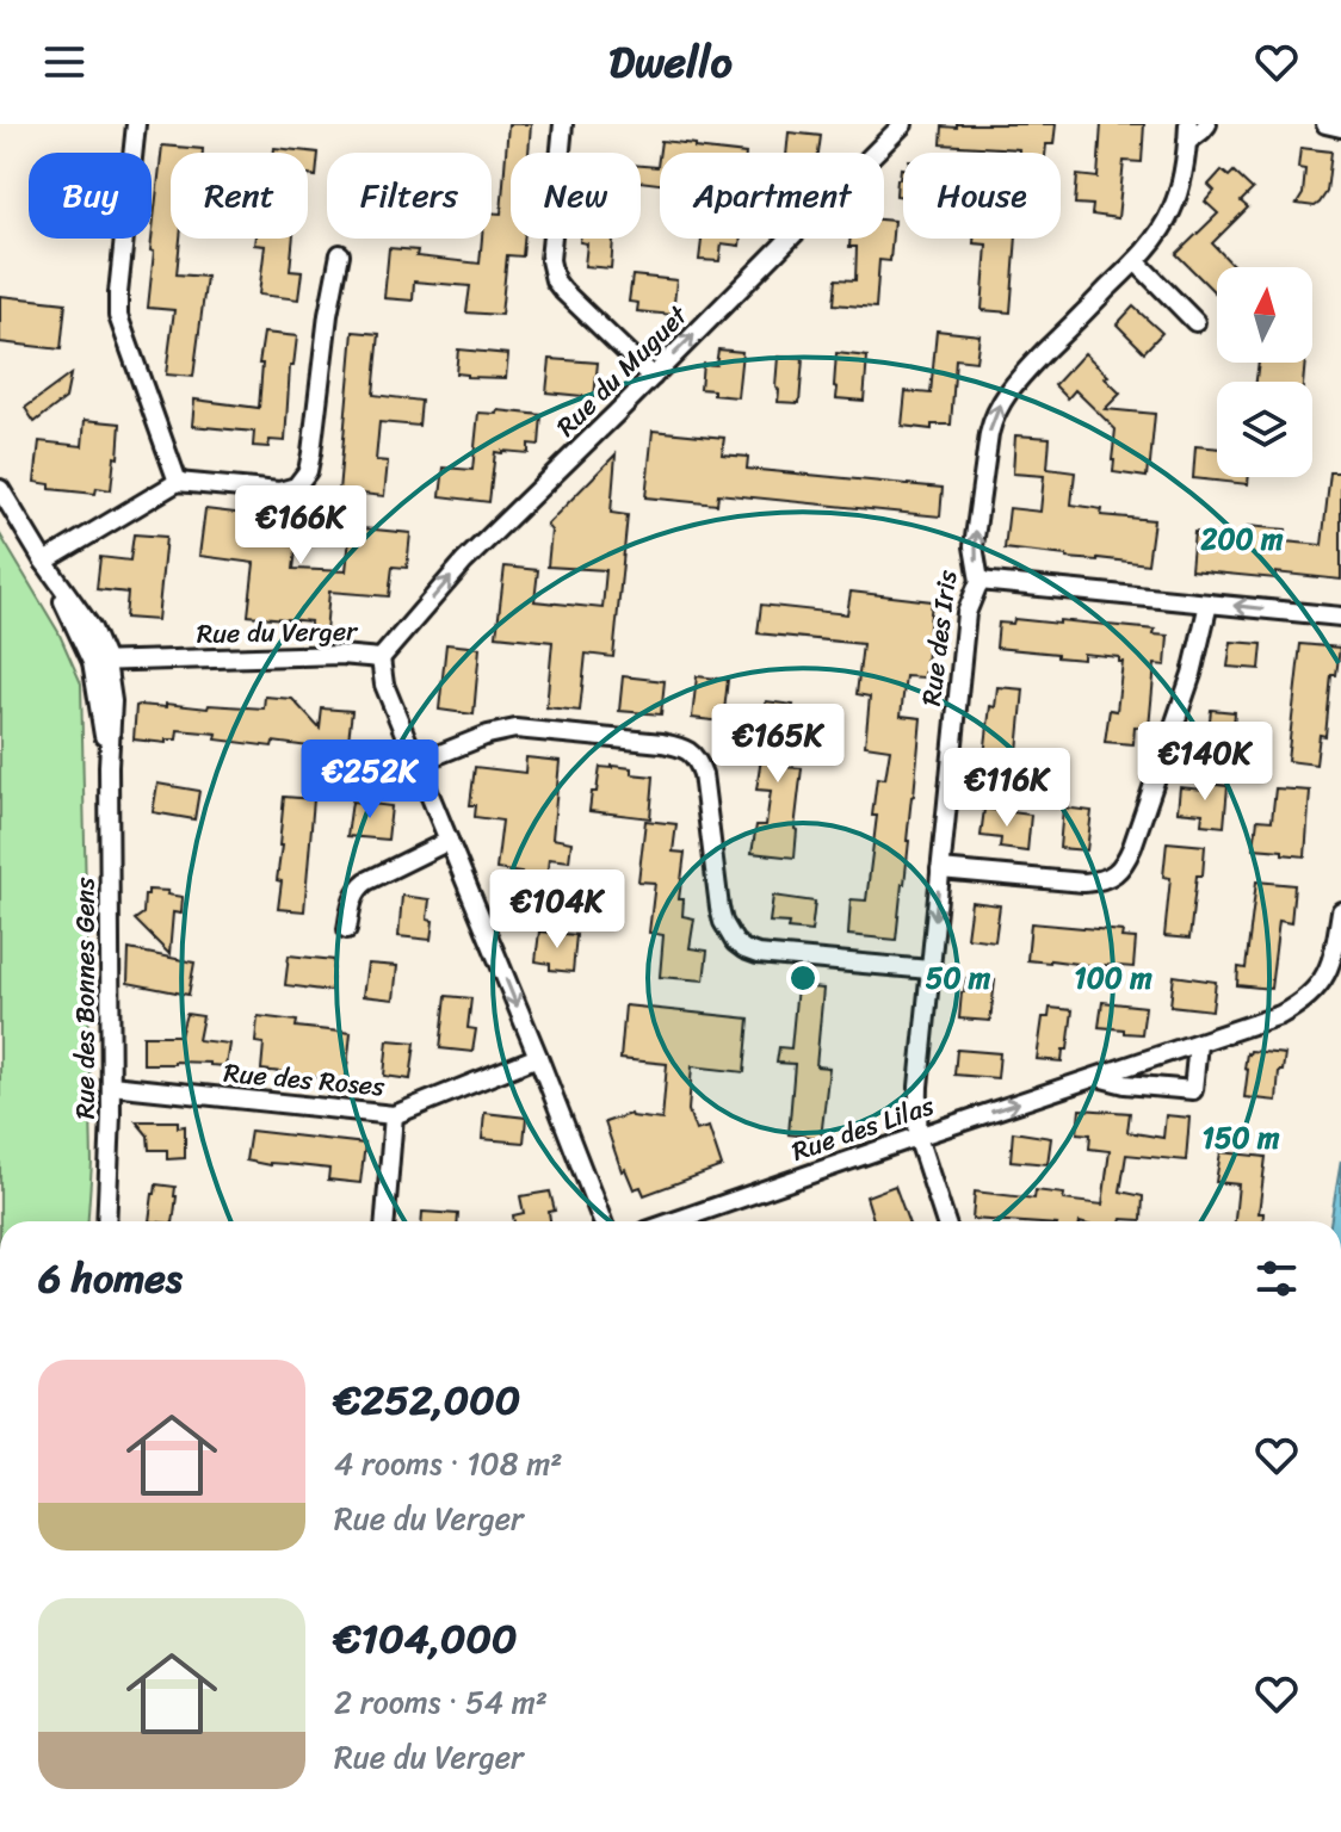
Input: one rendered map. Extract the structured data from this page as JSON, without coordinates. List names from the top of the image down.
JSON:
{
  "streets": {
    "street": [
      "Rue du Muguet",
      "Rue du Verger",
      "Rue des Iris",
      "Rue des Bonnes Gens",
      "Rue des Roses",
      "Rue des Lilas"
    ]
  },
  "crossings": [
    ["Rue du Muguet", "Rue du Verger"],
    ["Rue du Verger", "Rue des Bonnes Gens"],
    ["Rue du Verger", "Rue des Roses"],
    ["Rue des Iris", "Rue des Lilas"],
    ["Rue des Bonnes Gens", "Rue des Roses"]
  ],
  "one_way": ["Rue du Muguet"],
  "north": "top",
  "page": {
    "header": "Dwello",
    "chip": [
      "Buy",
      "Rent",
      "Filters",
      "New",
      "Apartment",
      "House"
    ],
    "price": [
      "€166K",
      "€165K",
      "€140K",
      "€252K",
      "€116K",
      "€104K"
    ],
    "heading": "6 homes",
    "list": [
      {
        "name": "€252,000",
        "note": "4 rooms · 108 m² · Rue du Verger"
      },
      {
        "name": "€104,000",
        "note": "2 rooms · 54 m² · Rue du Verger"
      }
    ]
  },
  "rings": [
    "200 m",
    "50 m",
    "100 m",
    "150 m"
  ]
}
